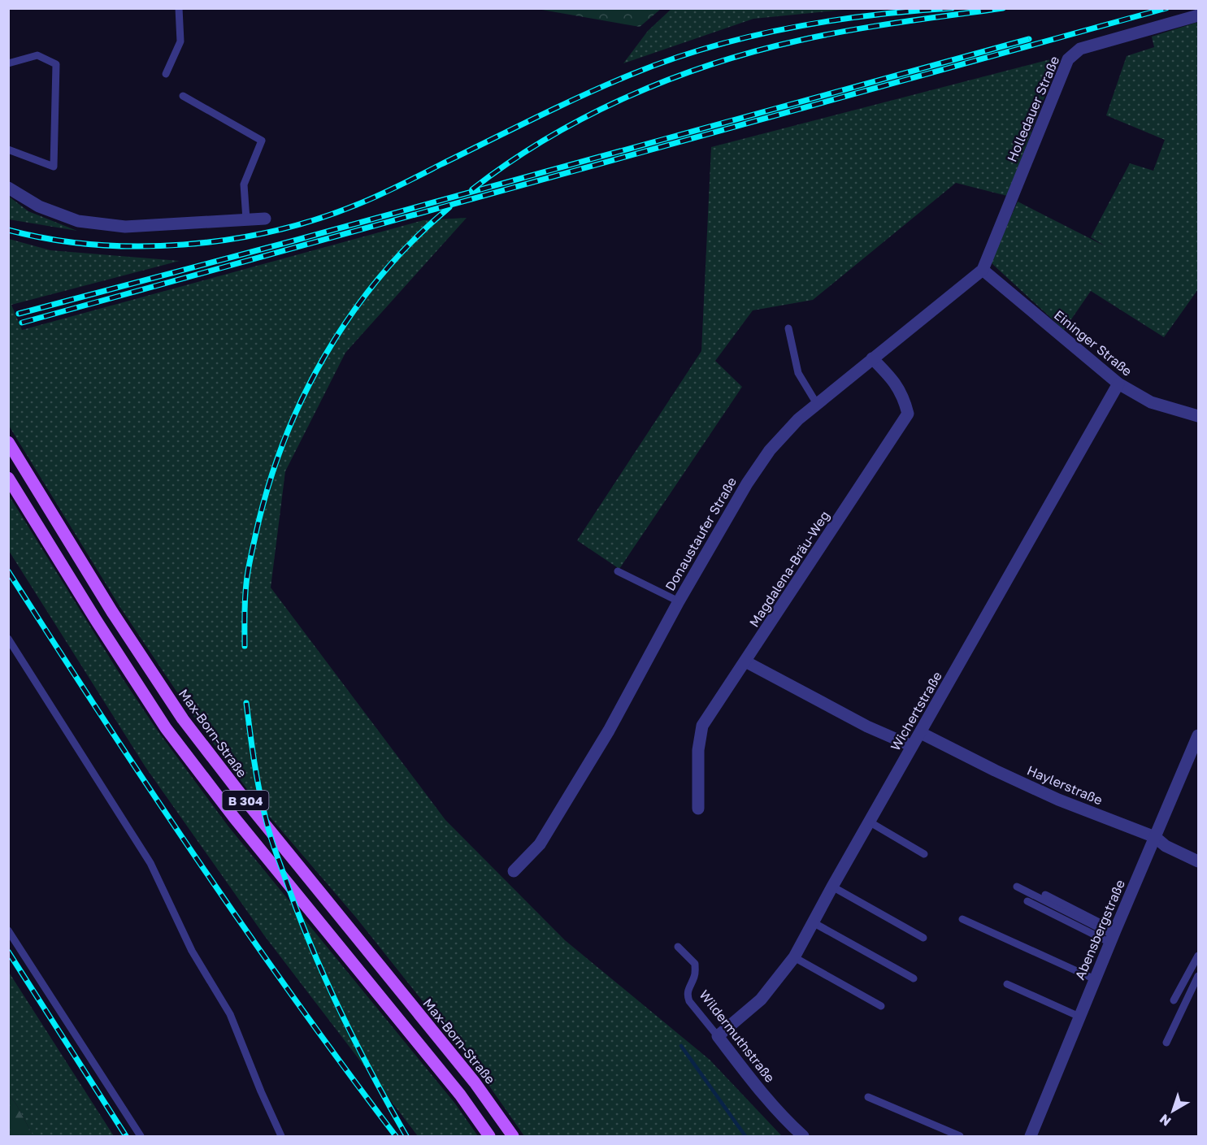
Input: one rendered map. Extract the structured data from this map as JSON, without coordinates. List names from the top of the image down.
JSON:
{
  "streets": {
    "main road": ["Max-Born-Straße", "B 304"],
    "street": [
      "Holledauer Straße",
      "Eininger Straße",
      "Donaustaufer Straße",
      "Magdalena-Bräu-Weg",
      "Wichertstraße",
      "Haylerstraße",
      "Abensbergstraße",
      "Wildermuthstraße"
    ]
  },
  "crossings": [
    ["Holledauer Straße", "Eininger Straße"],
    ["Holledauer Straße", "Donaustaufer Straße"],
    ["Eininger Straße", "Donaustaufer Straße"],
    ["Eininger Straße", "Wichertstraße"],
    ["Donaustaufer Straße", "Magdalena-Bräu-Weg"],
    ["Wichertstraße", "Haylerstraße"],
    ["Wichertstraße", "Wildermuthstraße"],
    ["Haylerstraße", "Abensbergstraße"]
  ],
  "north": "bottom left"
}
